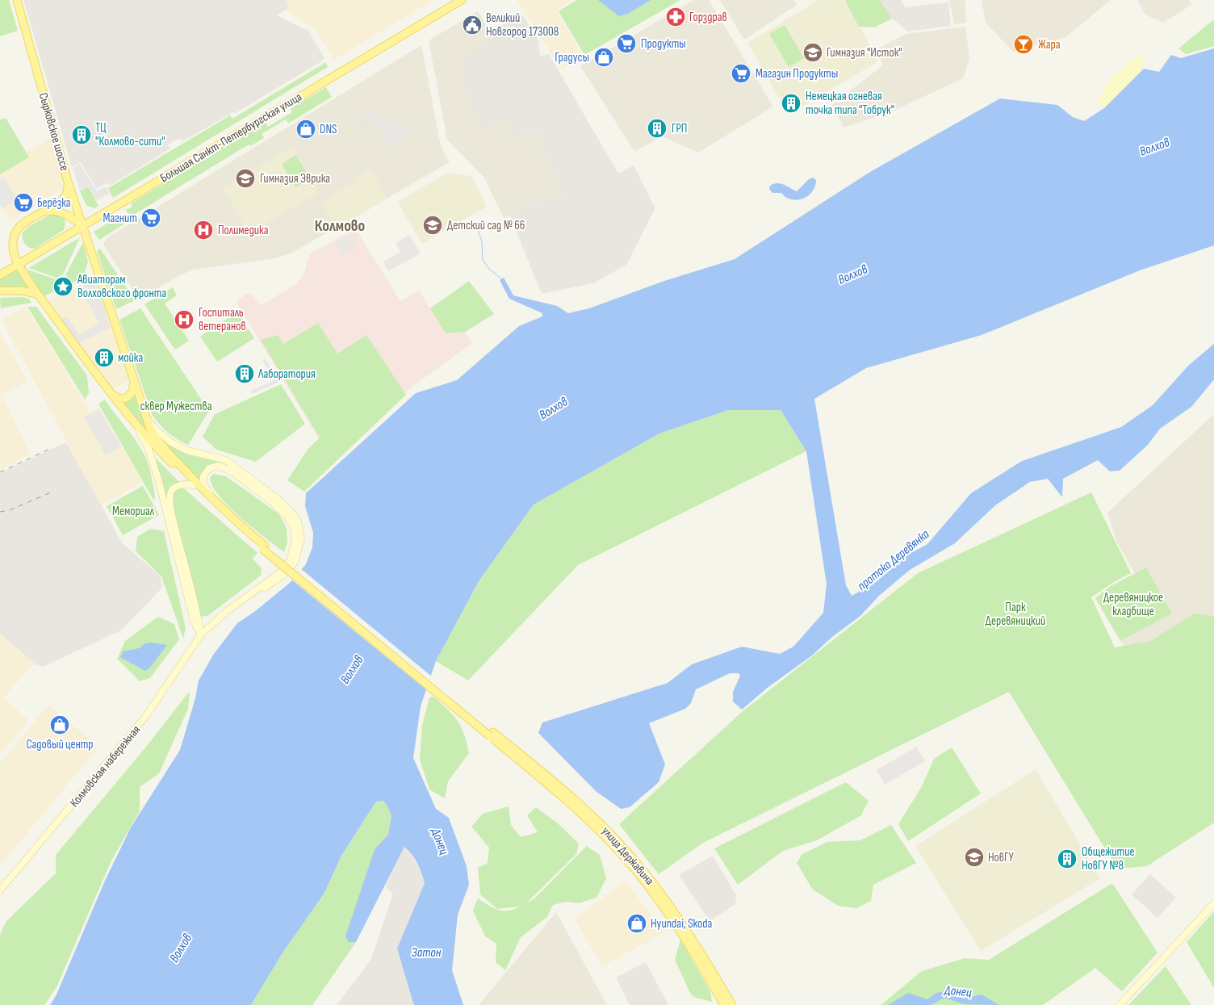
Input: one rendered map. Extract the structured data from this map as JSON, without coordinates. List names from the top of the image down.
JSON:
{
  "streets": {
    "main road": [
      "Сырковское шоссе",
      "Большая Санкт-Петербургская улица",
      "Колмовская набережная",
      "улица Державина"
    ]
  },
  "crossings": [
    ["Сырковское шоссе", "Большая Санкт-Петербургская улица"],
    ["Сырковское шоссе", "Колмовская набережная"],
    ["Сырковское шоссе", "улица Державина"]
  ],
  "districts": ["Колмово"],
  "water": [
    "Волхов",
    "протока Деревянка",
    "Донец",
    "Затон"
  ],
  "parks": [
    "сквер Мужества",
    "Мемориал",
    "Деревяницкое кладбище",
    "Парк Деревяницкий"
  ],
  "places": {
    "pharmacy": ["Горздрав"],
    "public building": ["Великий Новгород 173008"],
    "supermarket": [
      "Продукты",
      "Магазин Продукты",
      "Берёзка",
      "Магнит"
    ],
    "bar": ["Жара"],
    "school or university": [
      "Гимназия \"Исток\"",
      "Гимназия Эврика",
      "Детский сад № 66",
      "НовГУ"
    ],
    "shop": [
      "Градусы",
      "DNS",
      "Садовый центр",
      "Hyundai, Skoda"
    ],
    "building": [
      "Немецкая огневая точка типа \"Тобрук\"",
      "ГРП",
      "ТЦ \"Колмово-сити\"",
      "мойка",
      "Лаборатория",
      "Общежитие НовГУ №8"
    ],
    "hospital": ["Полимедика", "Госпиталь ветеранов"],
    "place": ["Авиаторам Волховского фронта"]
  }
}
